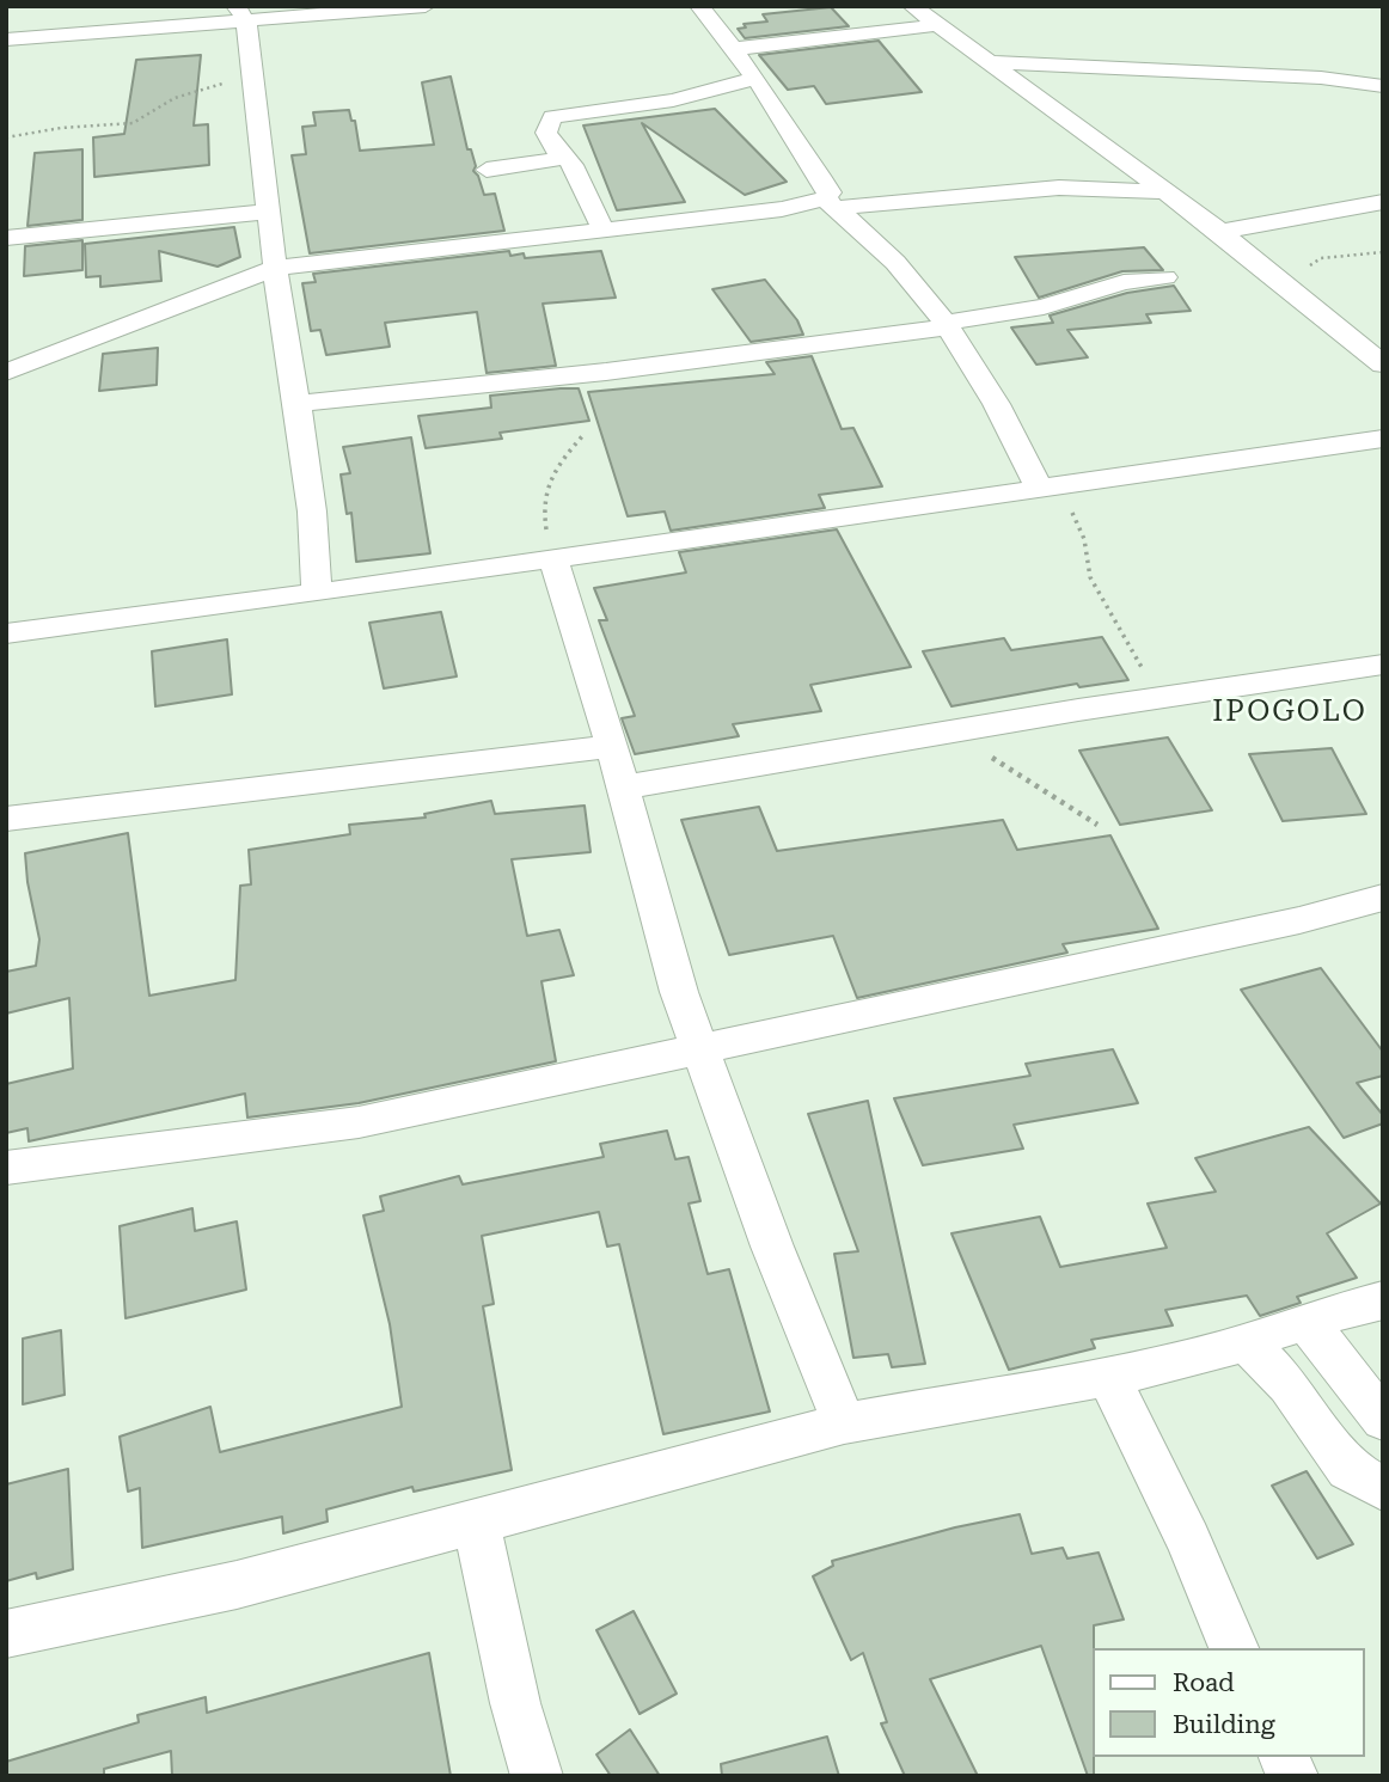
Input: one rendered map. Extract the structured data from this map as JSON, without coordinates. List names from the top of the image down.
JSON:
{
  "districts": ["IPOGOLO"],
  "legend": ["Road", "Building"]
}
